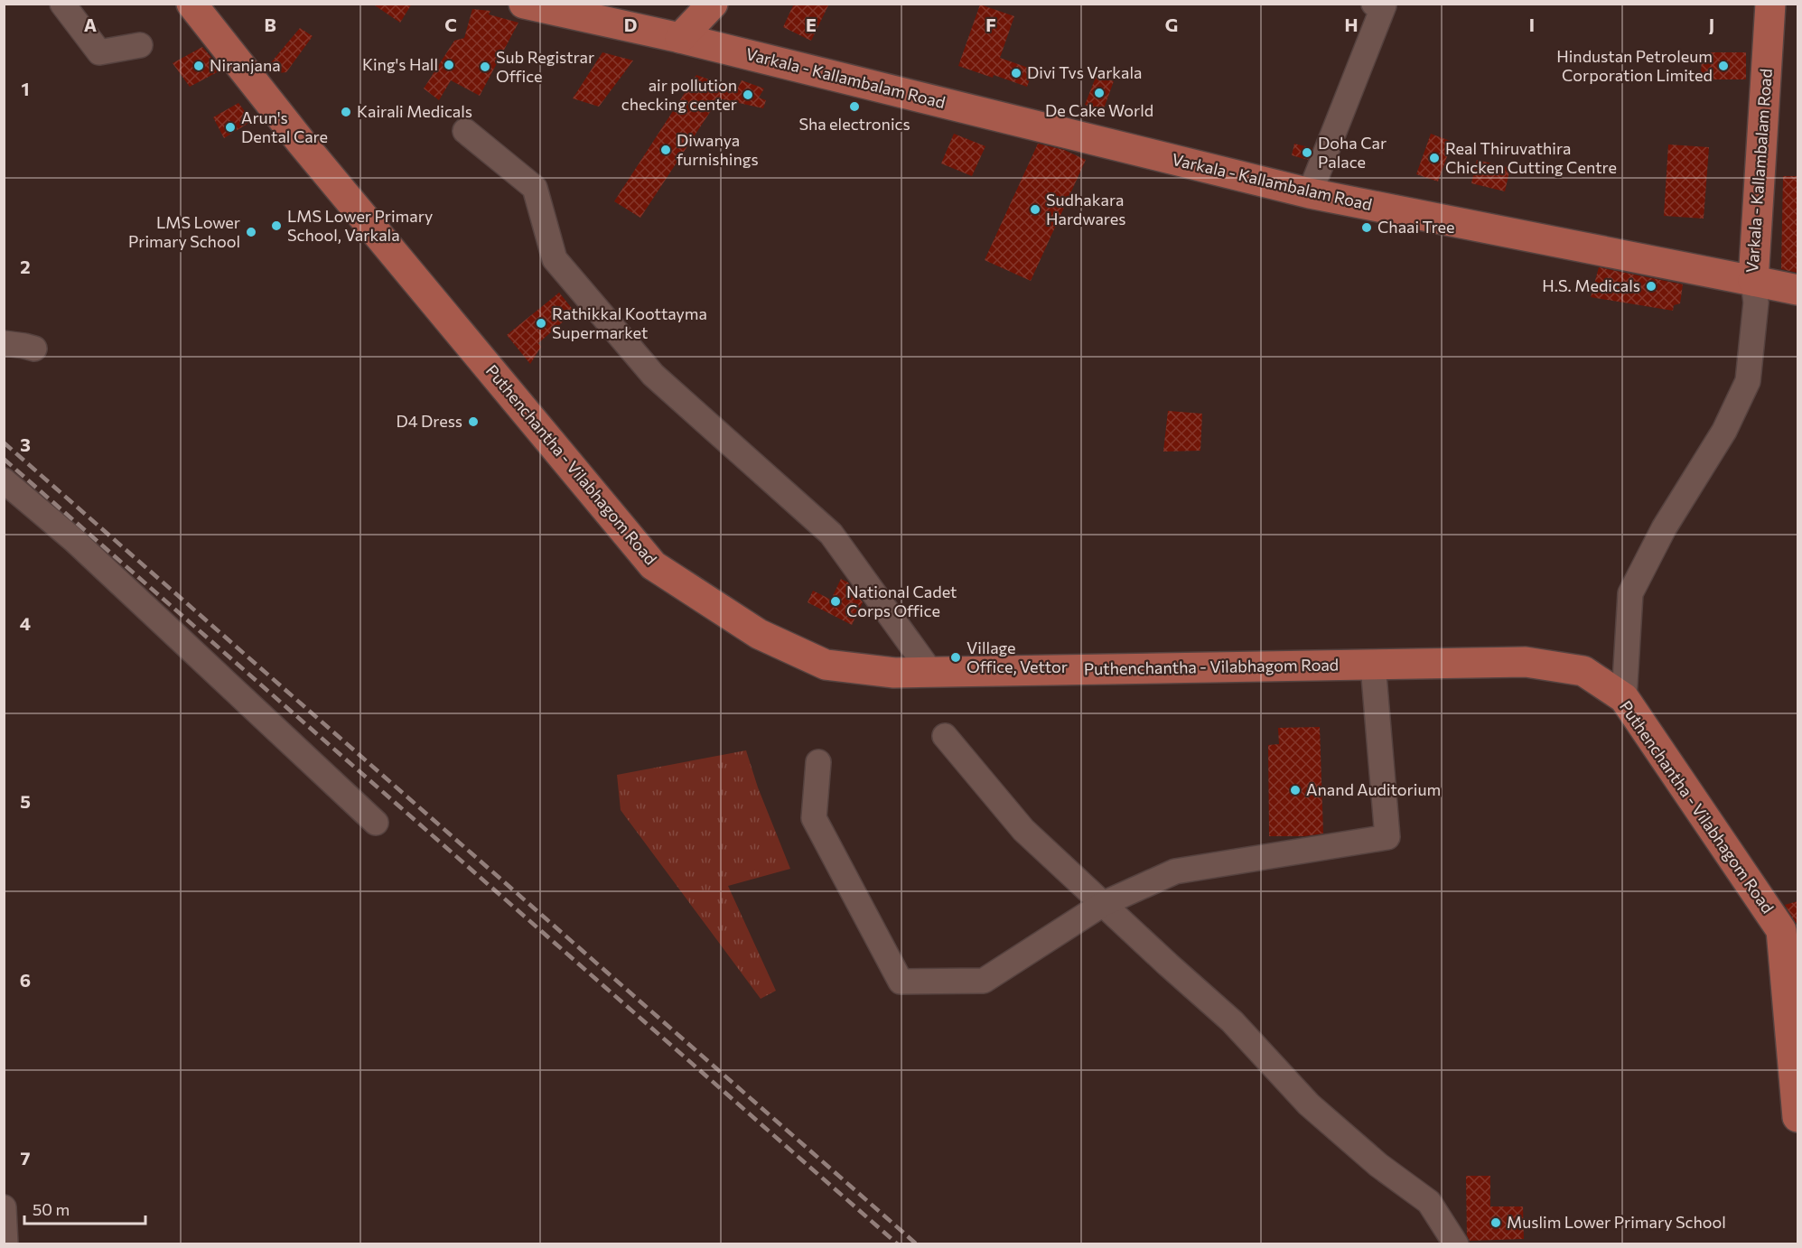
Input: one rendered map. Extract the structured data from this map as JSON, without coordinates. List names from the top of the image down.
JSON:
{
  "streets": {
    "main road": ["Varkala - Kallambalam Road", "Puthenchantha - Vilabhagom Road"]
  },
  "places": [
    "King's Hall",
    "Niranjana",
    "Hindustan Petroleum Corporation Limited",
    "Sub Registrar Office",
    "Divi Tvs Varkala",
    "De Cake World",
    "air pollution checking center",
    "Sha electronics",
    "Kairali Medicals",
    "Arun's Dental Care",
    "Diwanya furnishings",
    "Doha Car Palace",
    "Real Thiruvathira Chicken Cutting Centre",
    "Sudhakara Hardwares",
    "LMS Lower Primary School, Varkala",
    "Chaai Tree",
    "LMS Lower Primary School",
    "H.S. Medicals",
    "Rathikkal Koottayma Supermarket",
    "D4 Dress",
    "National Cadet Corps Office",
    "Village Office, Vettor",
    "Anand Auditorium",
    "Muslim Lower Primary School"
  ],
  "scale_bar": "50 m",
  "grid": {
    "columns": [
      "A",
      "B",
      "C",
      "D",
      "E",
      "F",
      "G",
      "H",
      "I",
      "J"
    ],
    "rows": [
      "1",
      "2",
      "3",
      "4",
      "5",
      "6",
      "7"
    ]
  }
}
